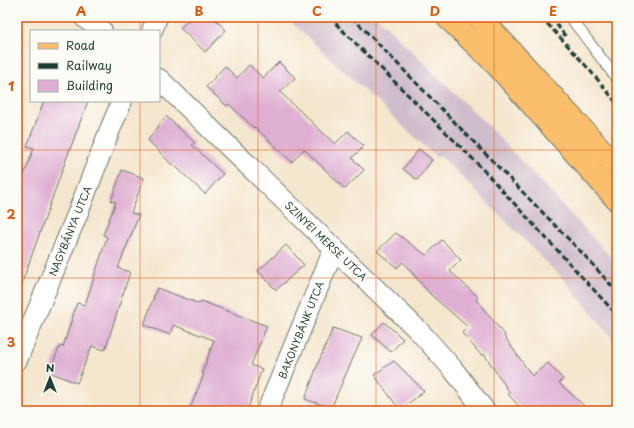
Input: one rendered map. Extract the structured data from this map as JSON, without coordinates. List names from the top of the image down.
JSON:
{
  "streets": {
    "street": ["NAGYBÁNYA UTCA", "SZINYEI MERSE UTCA", "BAKONYBÁNK UTCA"]
  },
  "crossings": [
    ["SZINYEI MERSE UTCA", "BAKONYBÁNK UTCA"]
  ],
  "legend": ["Road", "Railway", "Building"],
  "north": "top",
  "grid": {
    "columns": [
      "A",
      "B",
      "C",
      "D",
      "E"
    ],
    "rows": ["1", "2", "3"]
  }
}
